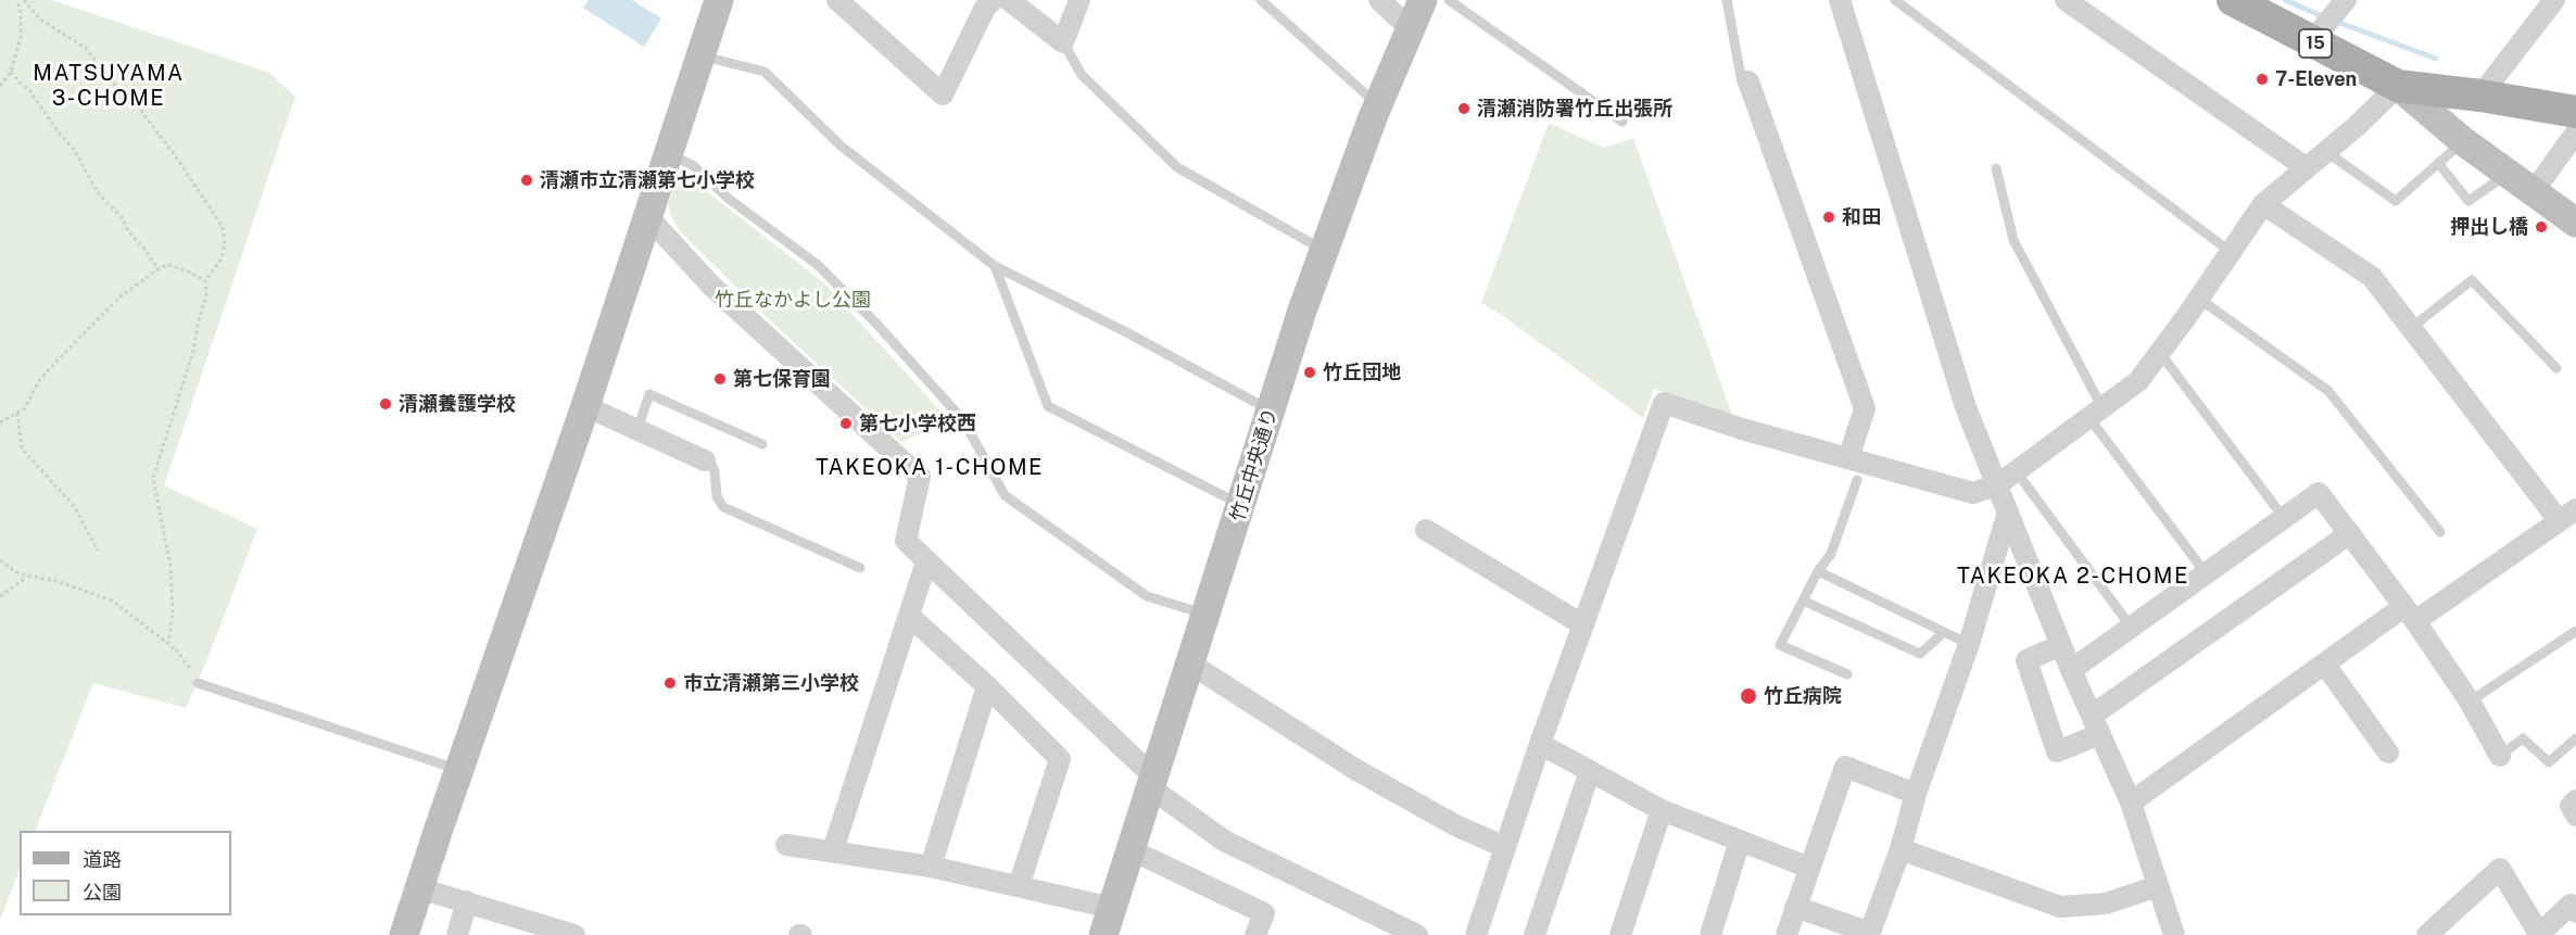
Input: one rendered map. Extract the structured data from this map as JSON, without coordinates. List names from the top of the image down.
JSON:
{
  "streets": {
    "main road": ["15"],
    "street": ["竹丘中央通り"]
  },
  "districts": ["MATSUYAMA 3-CHOME", "TAKEOKA 1-CHOME", "TAKEOKA 2-CHOME"],
  "parks": ["竹丘なかよし公園"],
  "places": [
    "7-Eleven",
    "清瀬消防署竹丘出張所",
    "清瀬市立清瀬第七小学校",
    "和田",
    "押出し橋",
    "竹丘団地",
    "第七保育園",
    "清瀬養護学校",
    "第七小学校西",
    "市立清瀬第三小学校",
    "竹丘病院"
  ],
  "legend": ["道路", "公園"]
}
